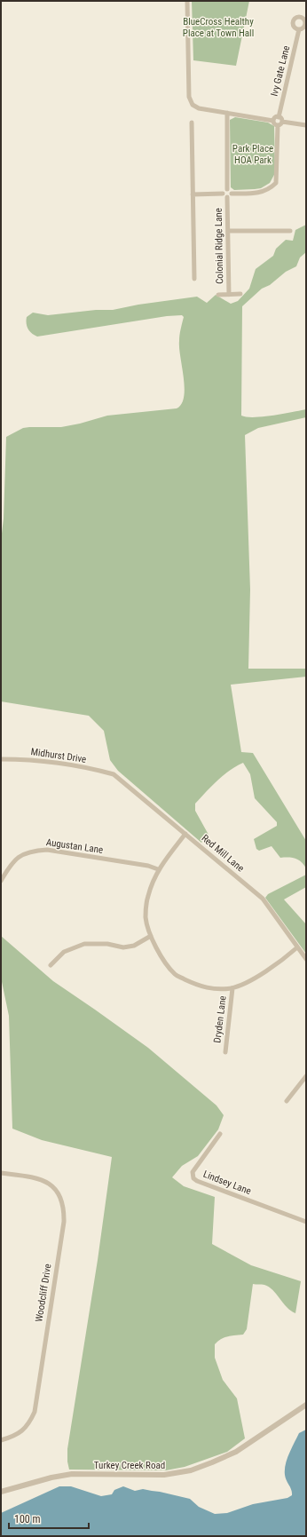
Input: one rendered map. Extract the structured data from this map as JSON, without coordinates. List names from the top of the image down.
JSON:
{
  "streets": {
    "street": [
      "Ivy Gate Lane",
      "Colonial Ridge Lane",
      "Midhurst Drive",
      "Augustan Lane",
      "Red Mill Lane",
      "Dryden Lane",
      "Lindsey Lane",
      "Woodcliff Drive",
      "Turkey Creek Road"
    ]
  },
  "crossings": [
    ["Midhurst Drive", "Red Mill Lane"]
  ],
  "parks": ["BlueCross Healthy Place at Town Hall", "Park Place HOA Park"],
  "scale_bar": "100 m"
}
